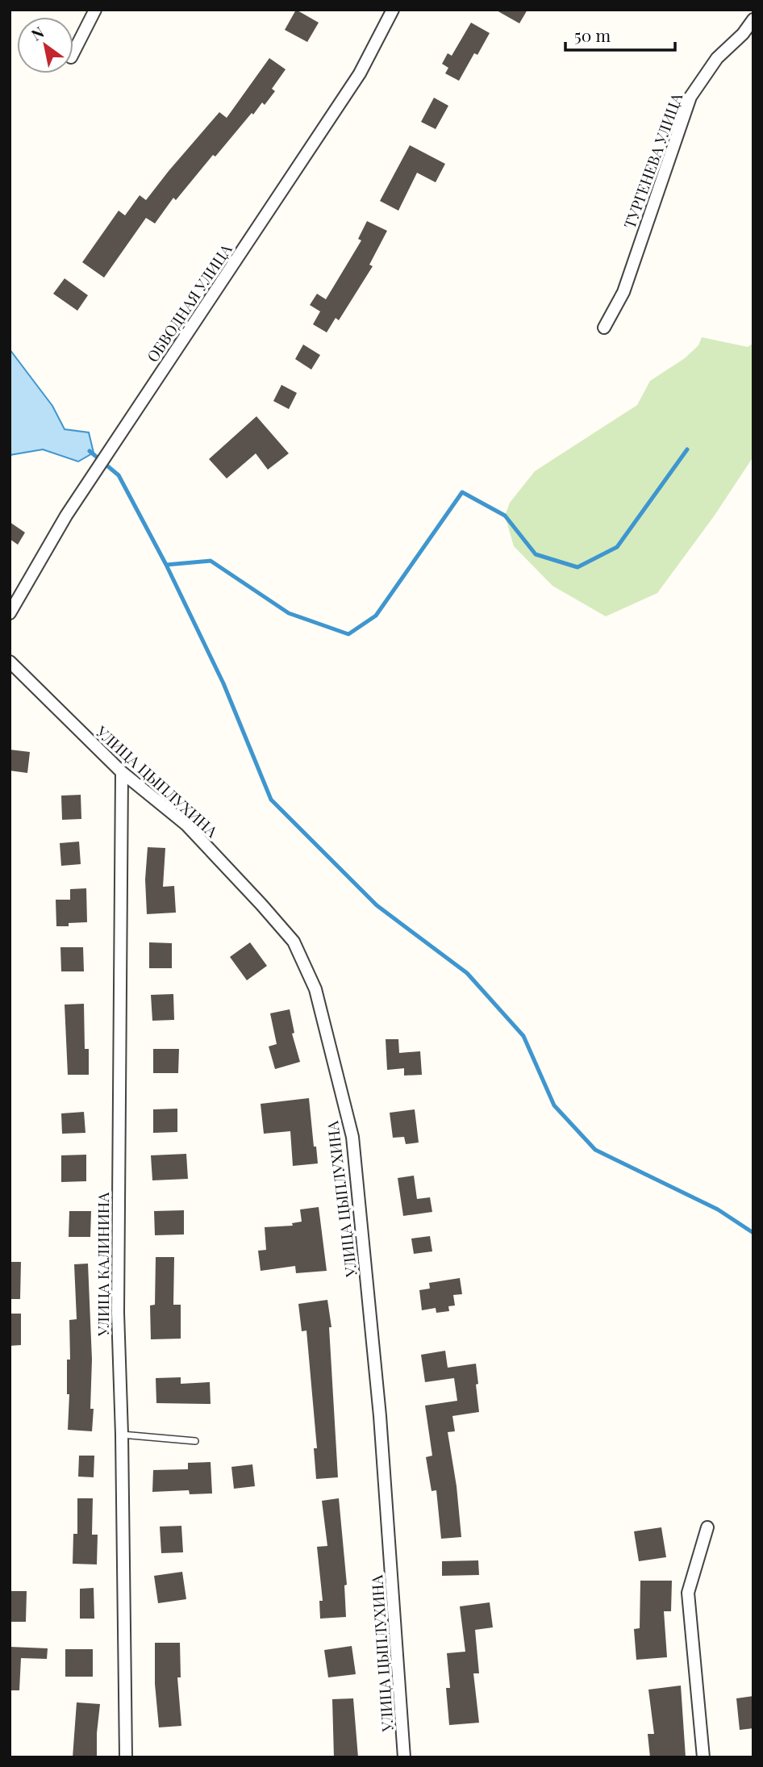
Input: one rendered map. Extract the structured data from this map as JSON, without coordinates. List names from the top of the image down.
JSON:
{
  "streets": {
    "street": [
      "ТУРГЕНЕВА УЛИЦА",
      "ОБВОДНАЯ УЛИЦА",
      "УЛИЦА ЦЫПЛУХИНА",
      "УЛИЦА КАЛИНИНА"
    ]
  },
  "crossings": [
    ["УЛИЦА ЦЫПЛУХИНА", "УЛИЦА КАЛИНИНА"]
  ],
  "scale_bar": "50 m",
  "north": "top left"
}
